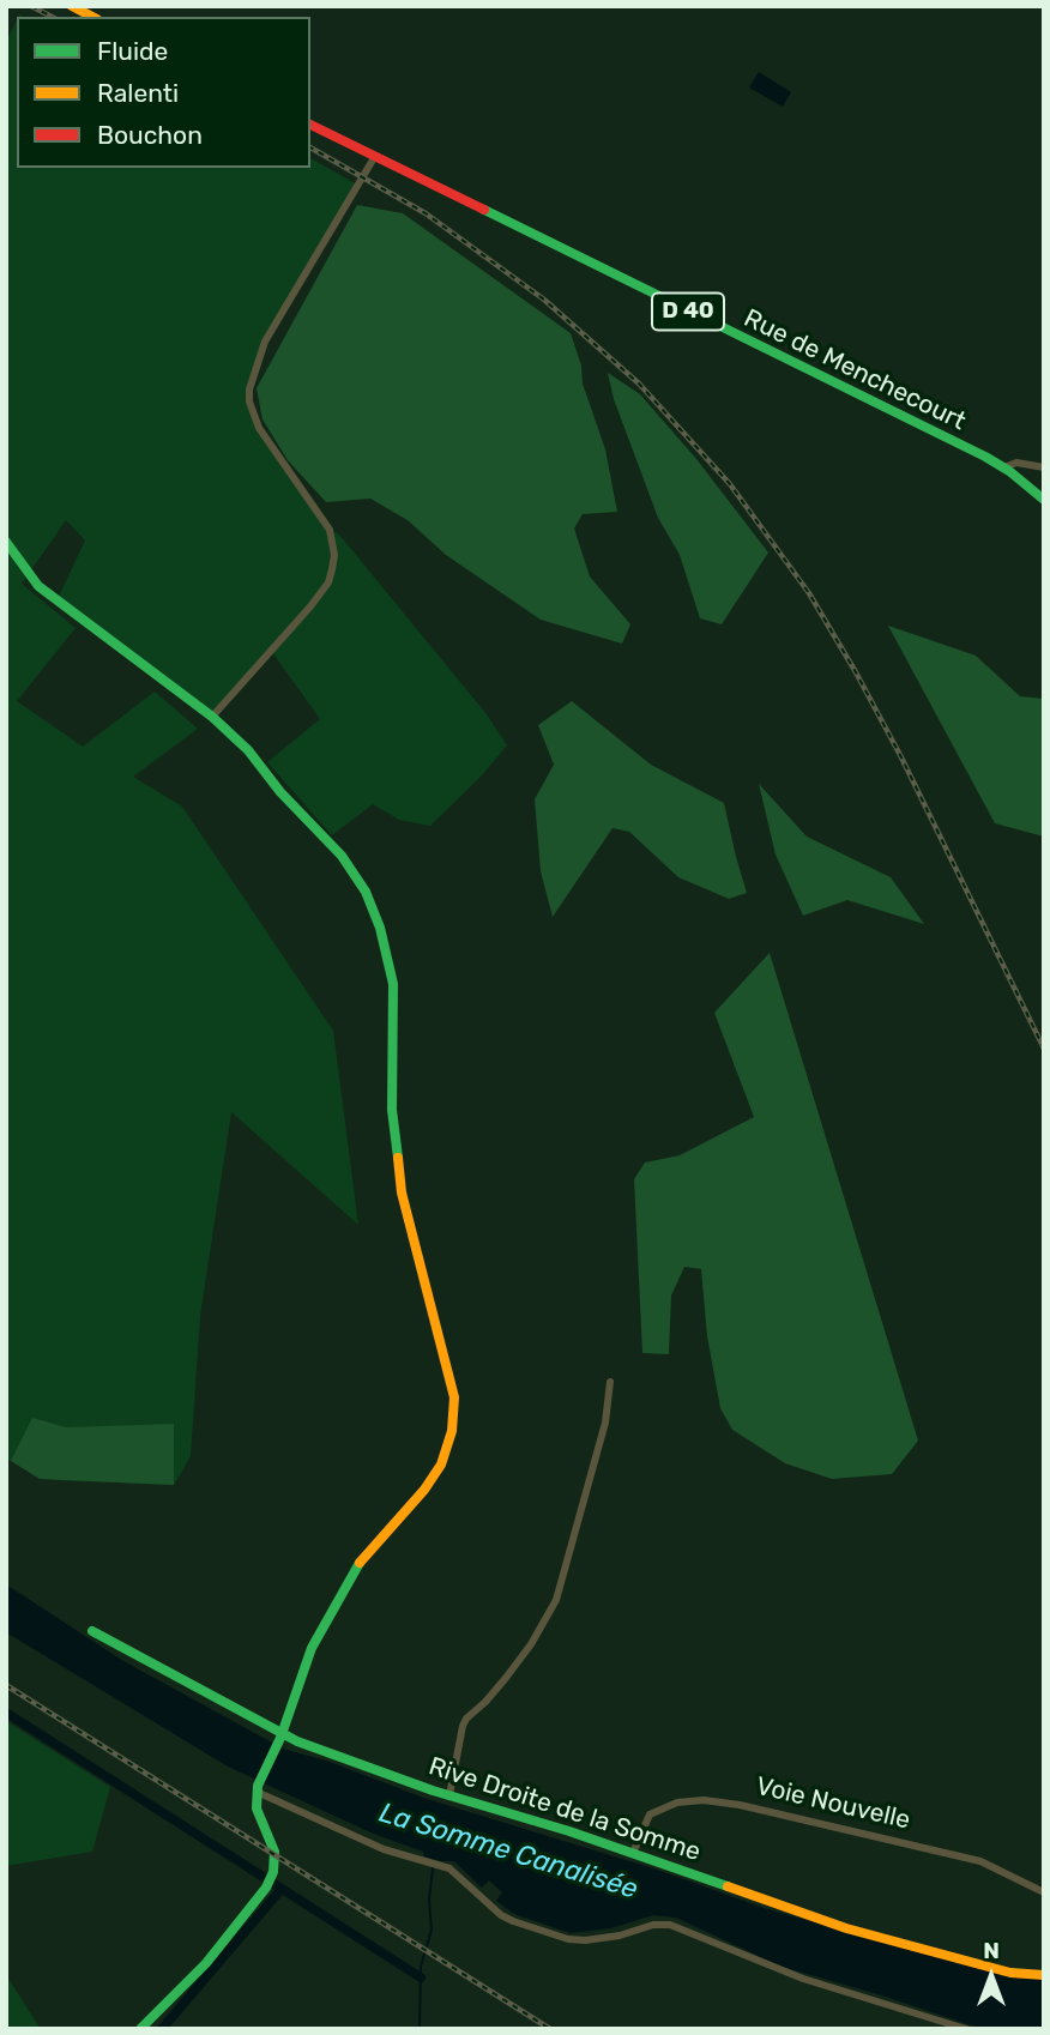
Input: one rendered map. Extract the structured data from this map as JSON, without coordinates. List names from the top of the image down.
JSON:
{
  "streets": {
    "street": [
      "D 40",
      "Rue de Menchecourt",
      "Voie Nouvelle",
      "Rive Droite de la Somme"
    ]
  },
  "crossings": [
    ["D 40", "Rue de Menchecourt"],
    ["Voie Nouvelle", "Rive Droite de la Somme"]
  ],
  "water": ["La Somme Canalisée"],
  "legend": ["Fluide", "Ralenti", "Bouchon"],
  "north": "top"
}
